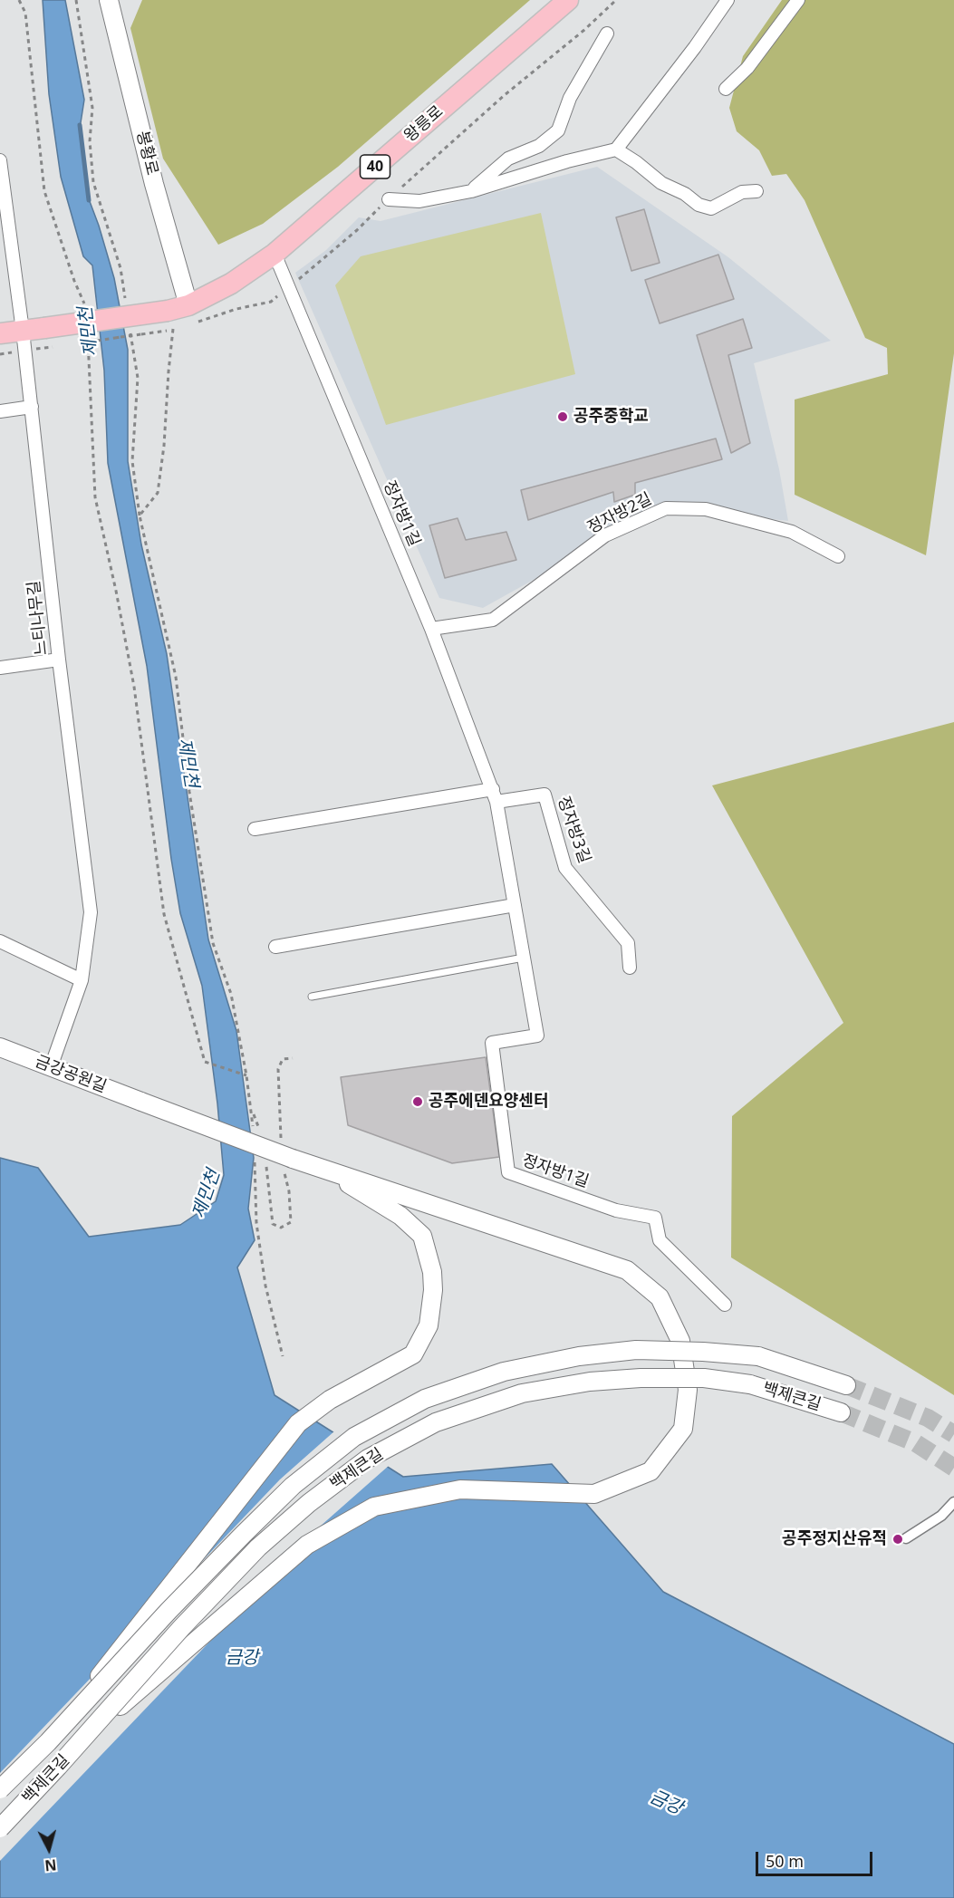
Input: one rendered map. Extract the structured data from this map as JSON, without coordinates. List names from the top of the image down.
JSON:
{
  "streets": {
    "main road": [
      "왕릉로",
      "봉황로",
      "40",
      "금강공원길",
      "백제큰길"
    ],
    "street": [
      "정자방1길",
      "정자방2길",
      "느티나무길",
      "정자방3길"
    ]
  },
  "crossings": [
    ["왕릉로", "봉황로"],
    ["왕릉로", "40"],
    ["왕릉로", "정자방1길"],
    ["40", "느티나무길"],
    ["정자방1길", "정자방2길"],
    ["정자방1길", "정자방3길"],
    ["느티나무길", "금강공원길"]
  ],
  "water": ["제민천", "금강"],
  "places": ["공주중학교", "공주에덴요양센터", "공주정지산유적"],
  "scale_bar": "50 m",
  "north": "bottom"
}
